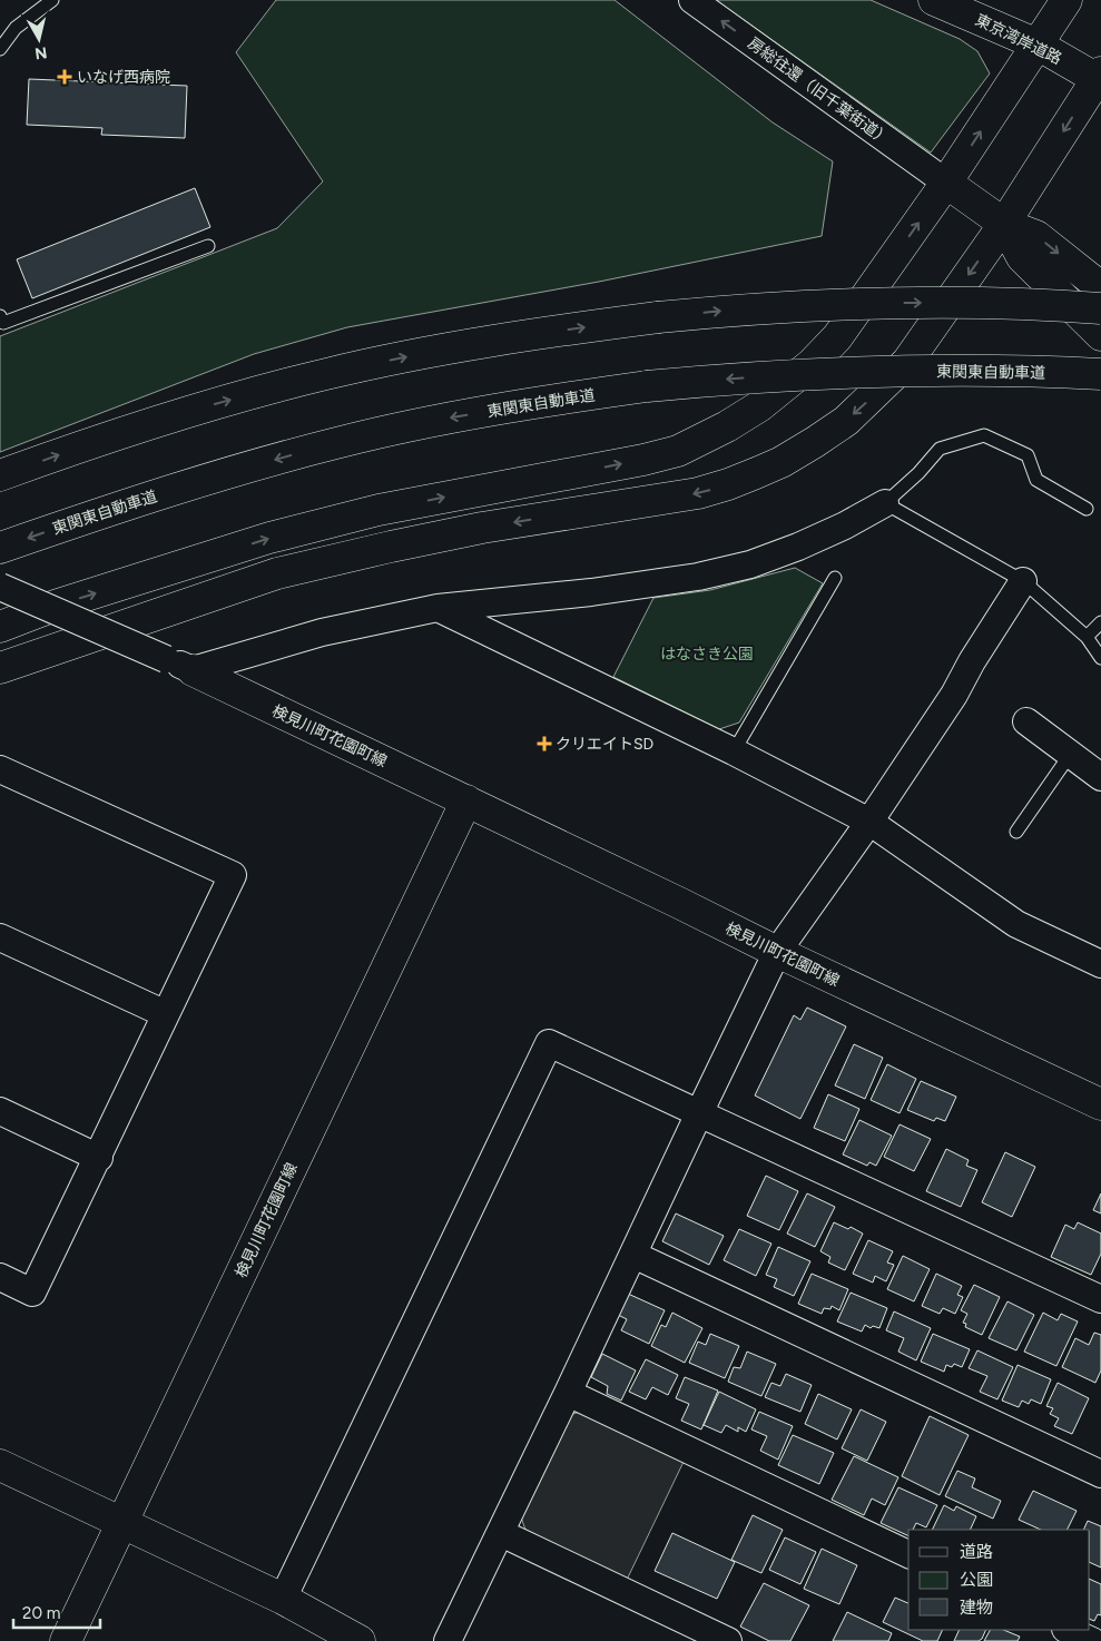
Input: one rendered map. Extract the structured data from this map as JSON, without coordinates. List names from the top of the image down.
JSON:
{
  "streets": {
    "main road": ["東京湾岸道路", "東関東自動車道", "検見川町花園町線"],
    "street": ["房総往還（旧千葉街道）"]
  },
  "one_way": ["房総往還（旧千葉街道）"],
  "parks": ["はなさき公園"],
  "places": {
    "health": ["いなげ西病院", "クリエイトSD"]
  },
  "legend": ["道路", "公園", "建物"],
  "scale_bar": "20 m",
  "north": "bottom"
}
